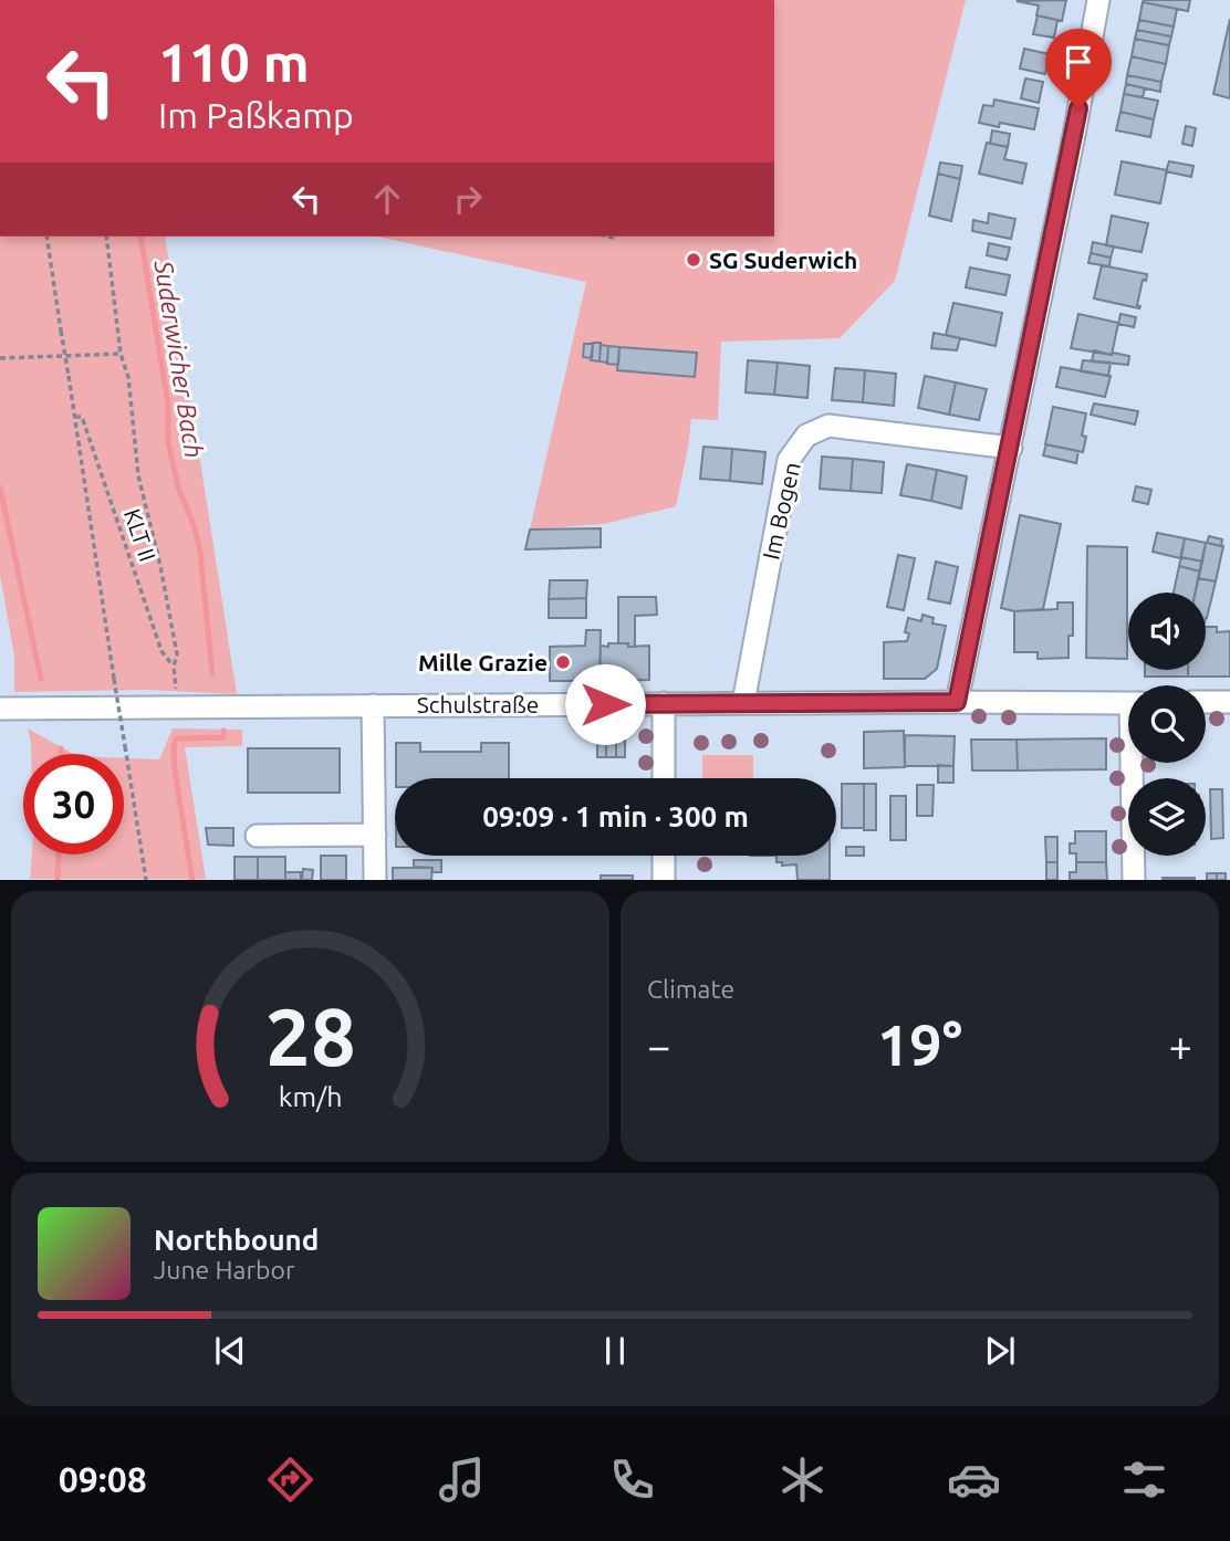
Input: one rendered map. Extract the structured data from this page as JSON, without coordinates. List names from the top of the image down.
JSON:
{
  "streets": {
    "street": ["Im Bogen", "Schulstraße"],
    "path": ["KLT II"]
  },
  "crossings": [
    ["Im Bogen", "Schulstraße"]
  ],
  "water": ["Suderwicher Bach"],
  "places": ["SG Suderwich", "Mille Grazie"],
  "page": {
    "turn": ["110 m", "Im Paßkamp"],
    "limit": "30",
    "trip": "09:09 · 1 min · 300 m",
    "tile": "Climate",
    "heat": ["−", "19°", "+"],
    "song": ["Northbound", "June Harbor"],
    "tabs": "09:08",
    "gauge": ["28", "km/h"]
  }
}
